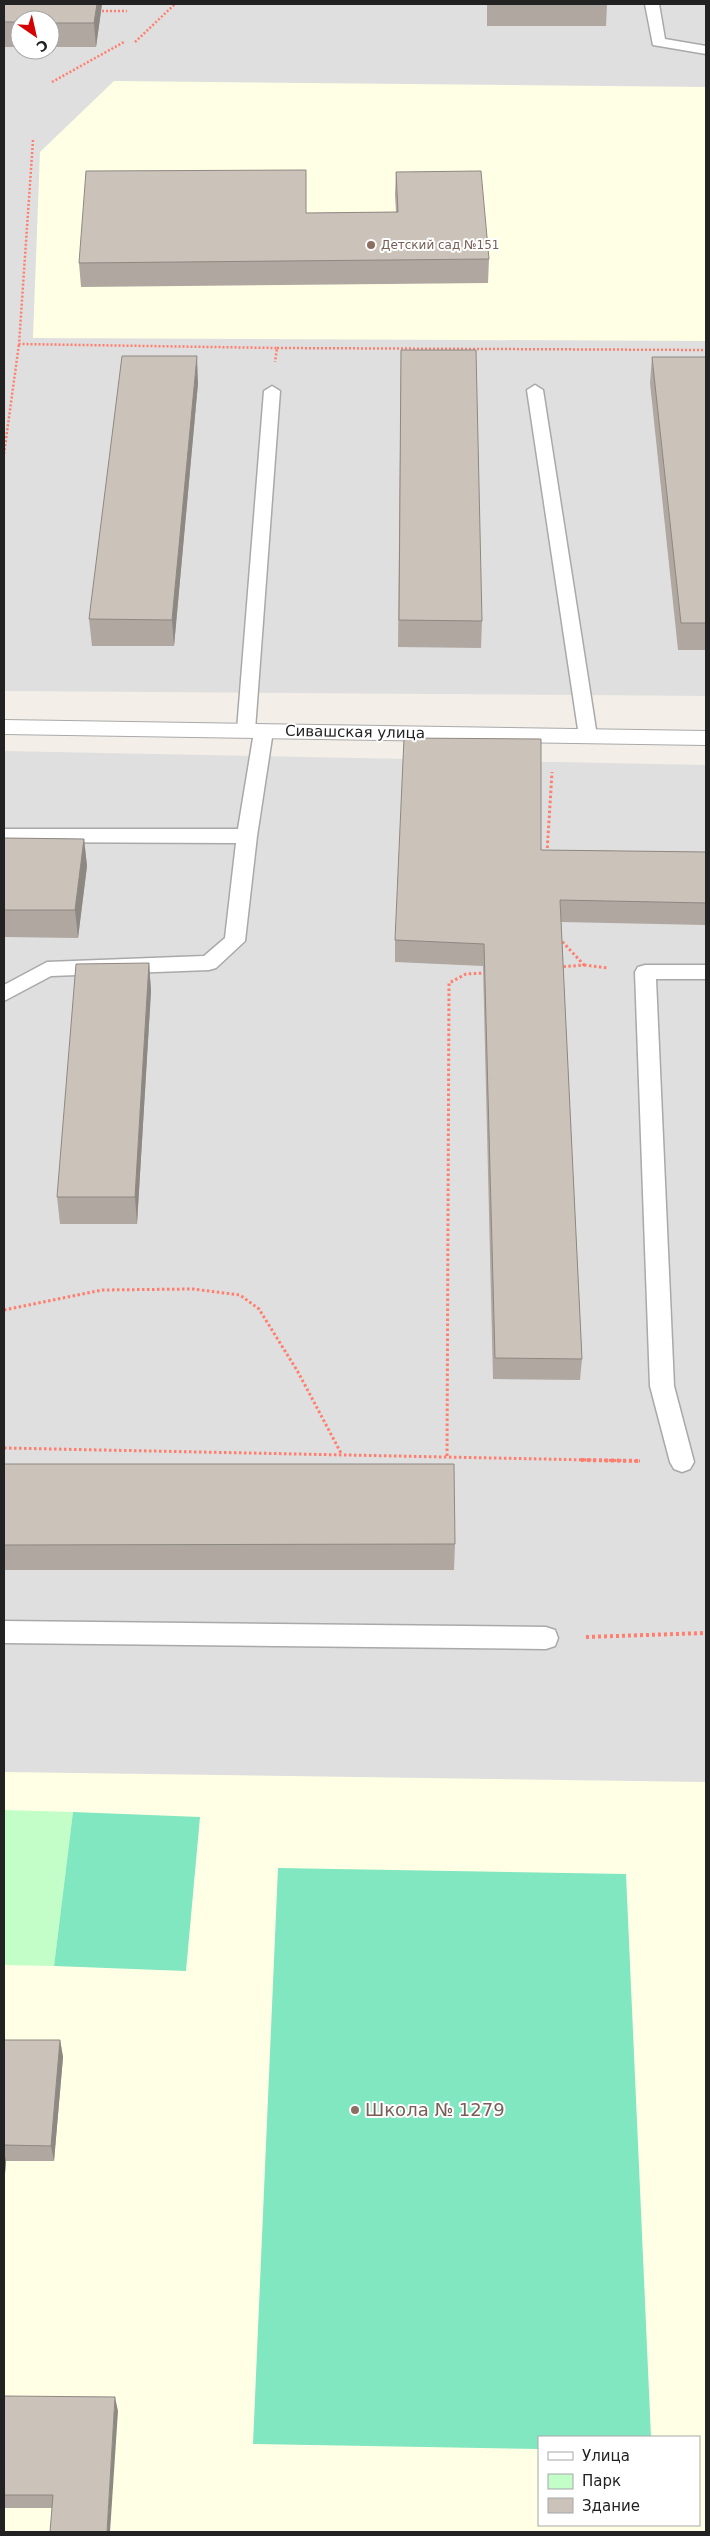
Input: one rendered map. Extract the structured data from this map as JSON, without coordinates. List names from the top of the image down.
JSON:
{
  "streets": {
    "street": ["Сивашская улица"]
  },
  "places": ["Детский сад №151", "Школа № 1279"],
  "legend": ["Улица", "Парк", "Здание"],
  "north": "bottom right"
}
